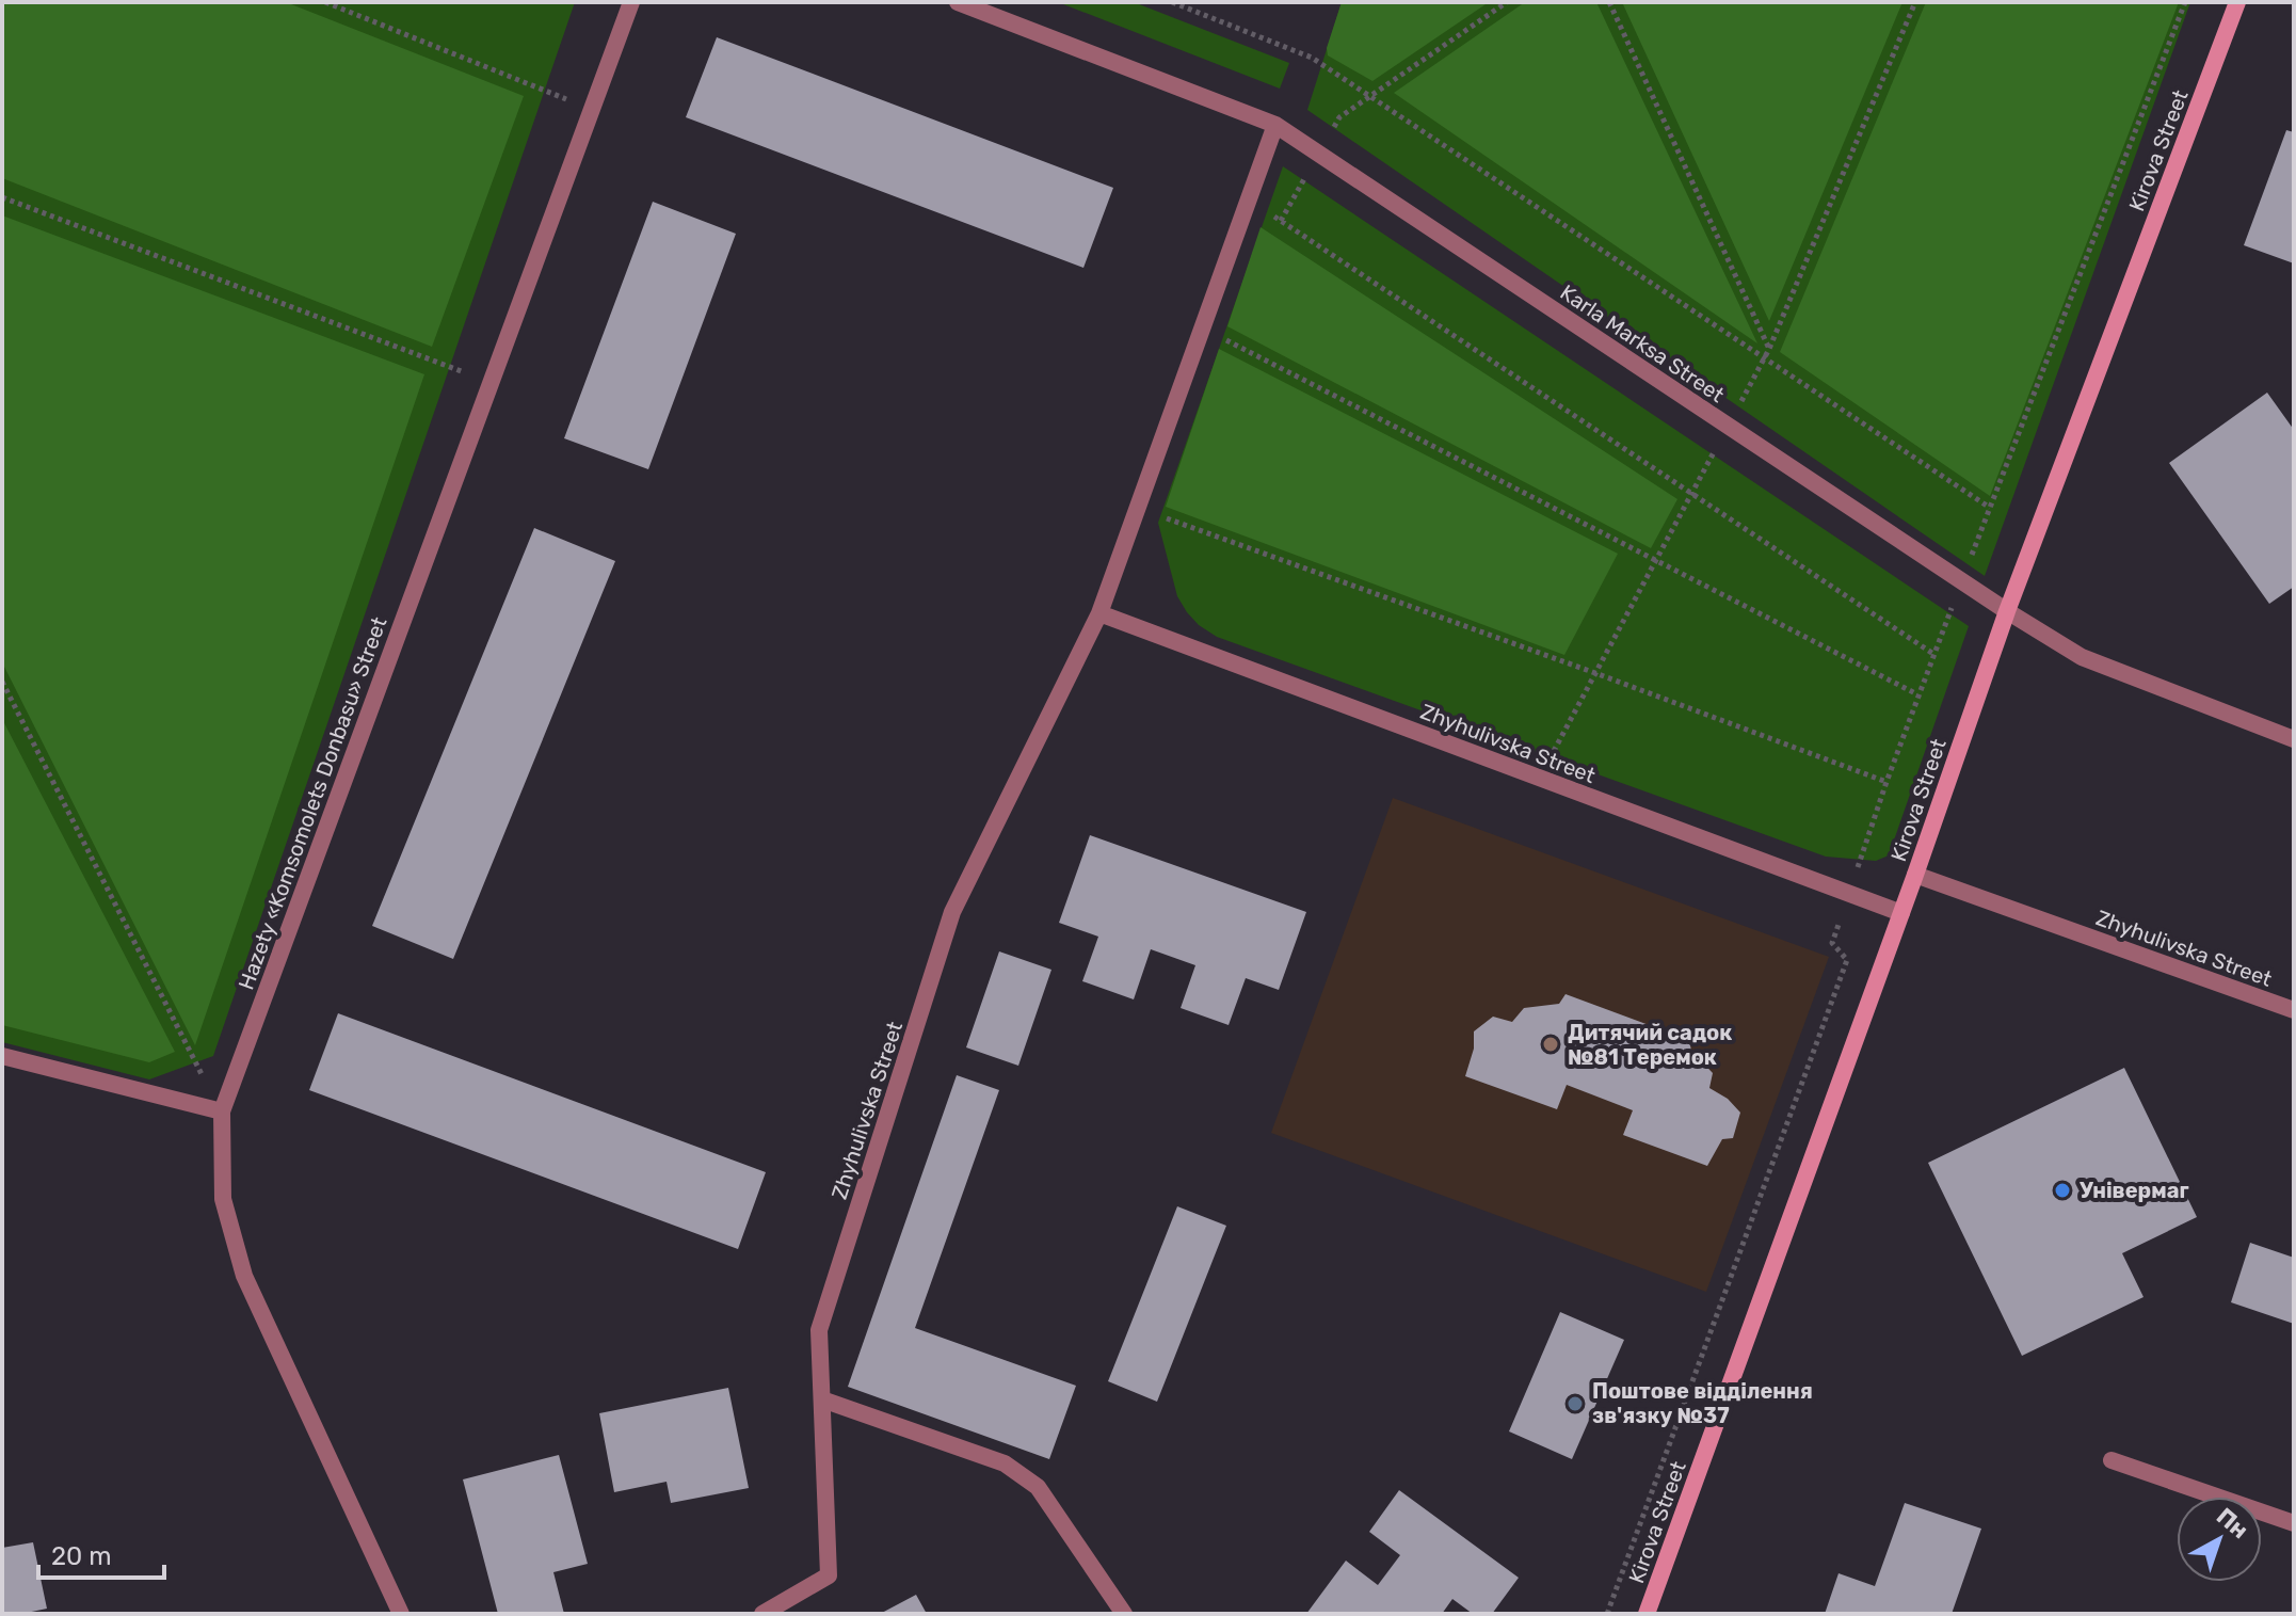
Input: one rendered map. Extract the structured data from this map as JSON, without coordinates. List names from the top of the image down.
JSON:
{
  "streets": {
    "main road": ["Kirova Street"],
    "street": ["Karla Marksa Street", "Zhyhulivska Street", "Hazety «Komsomolets Donbasu» Street"]
  },
  "crossings": [
    ["Kirova Street", "Karla Marksa Street"],
    ["Kirova Street", "Zhyhulivska Street"],
    ["Karla Marksa Street", "Zhyhulivska Street"]
  ],
  "places": ["Дитячий садок №81 Теремок", "Універмаг", "Поштове відділення зв'язку №37"],
  "scale_bar": "20 m",
  "north": "top right"
}
